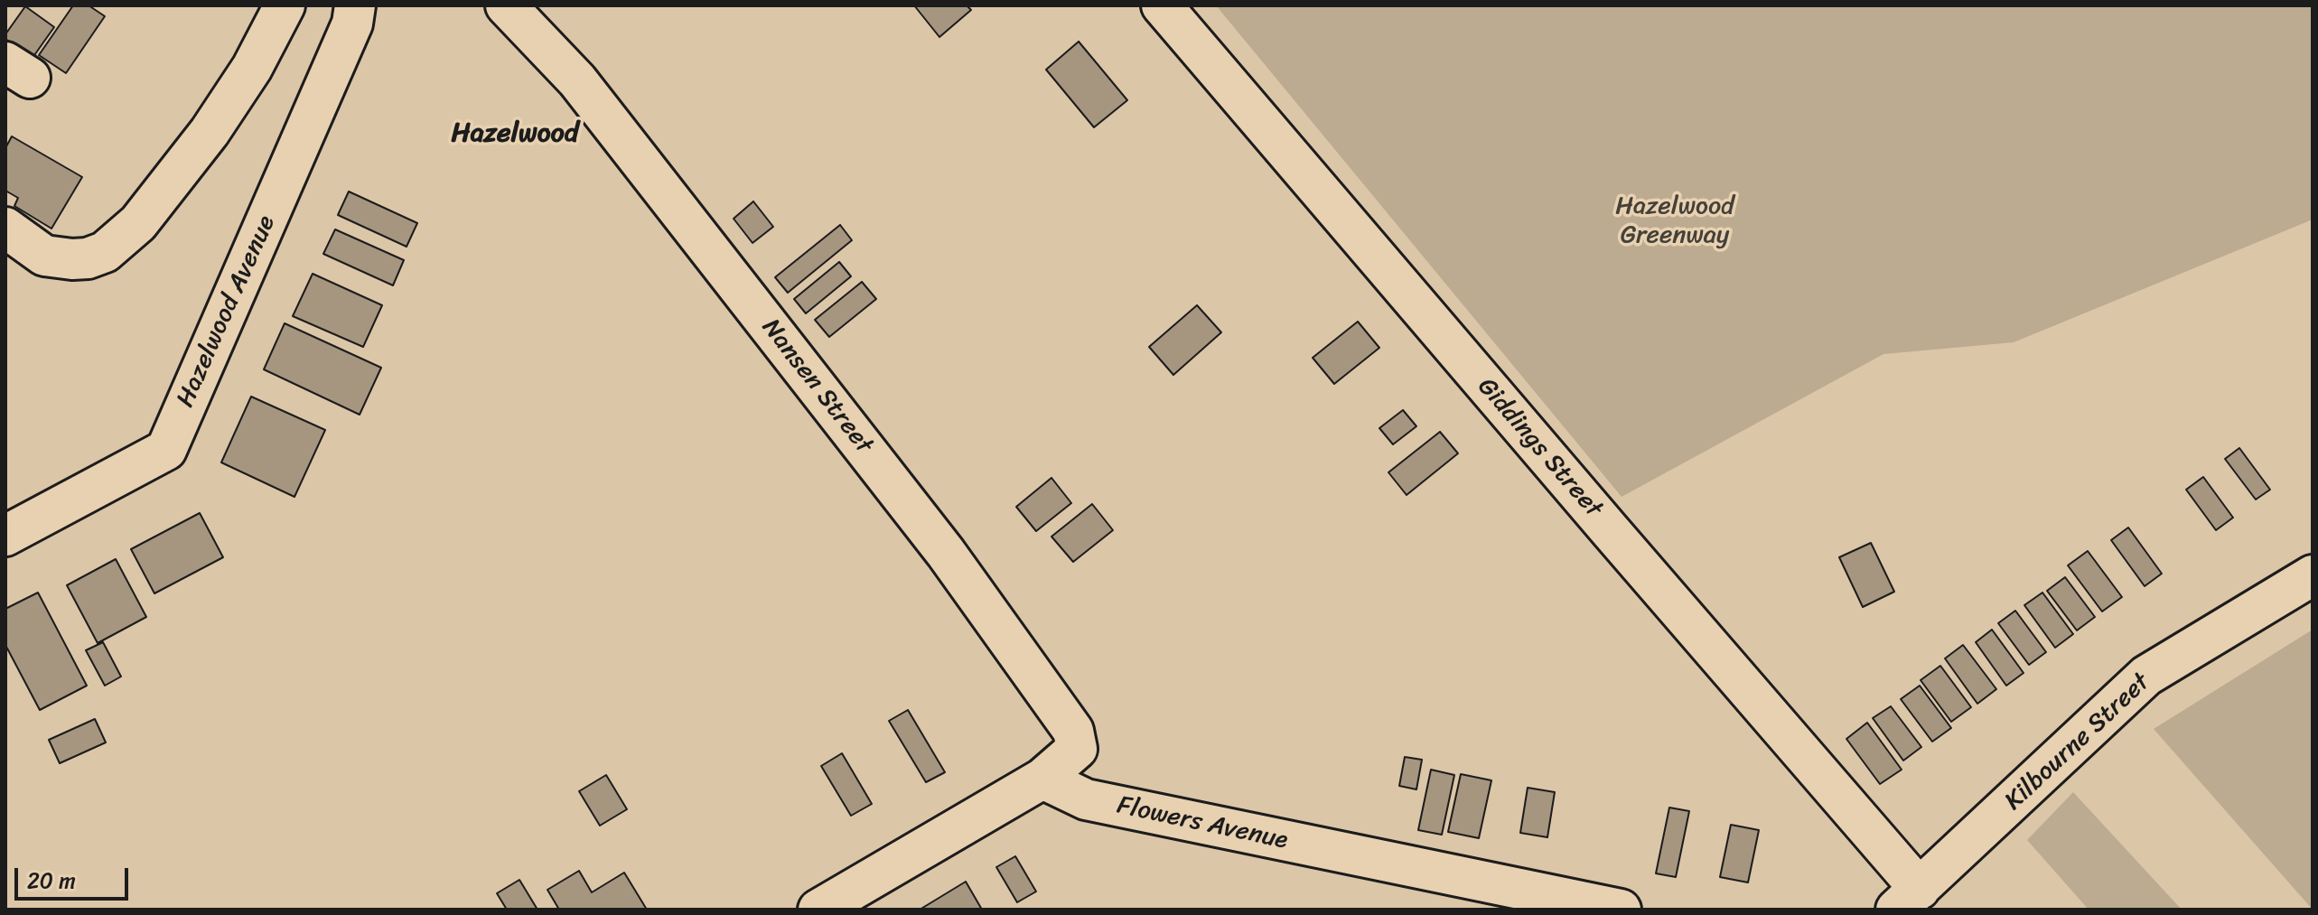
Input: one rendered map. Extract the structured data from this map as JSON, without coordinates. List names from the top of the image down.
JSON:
{
  "streets": {
    "street": [
      "Hazelwood Avenue",
      "Nansen Street",
      "Giddings Street",
      "Kilbourne Street",
      "Flowers Avenue"
    ]
  },
  "crossings": [
    ["Nansen Street", "Flowers Avenue"],
    ["Giddings Street", "Kilbourne Street"]
  ],
  "districts": ["Hazelwood"],
  "parks": ["Hazelwood Greenway"],
  "scale_bar": "20 m"
}
